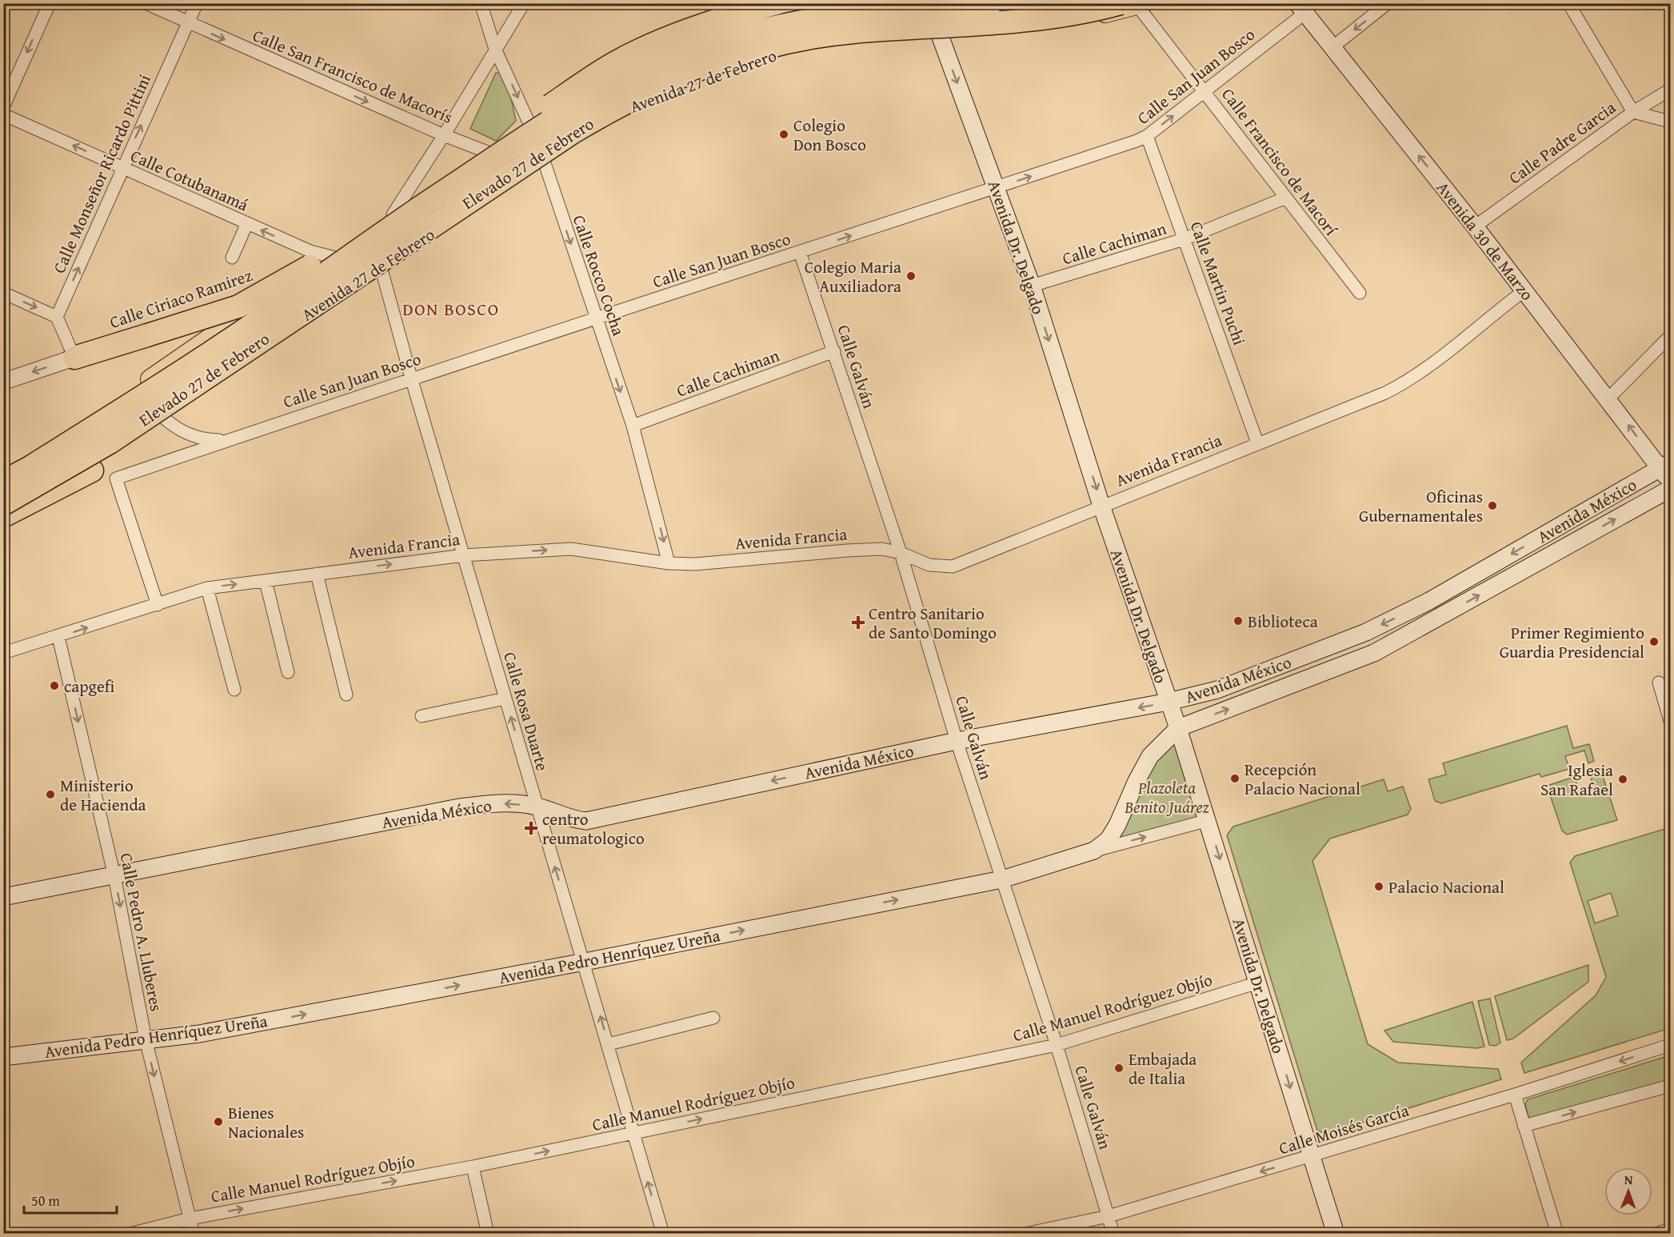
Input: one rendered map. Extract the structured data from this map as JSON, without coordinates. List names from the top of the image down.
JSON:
{
  "streets": {
    "highway": ["Elevado 27 de Febrero"],
    "main road": [
      "Avenida 27 de Febrero",
      "Avenida 30 de Marzo",
      "Avenida Dr. Delgado",
      "Avenida México",
      "Avenida Pedro Henríquez Ureña"
    ],
    "street": [
      "Calle San Francisco de Macorís",
      "Calle San Juan Bosco",
      "Calle Padre Garcia",
      "Calle Francisco de Macorí",
      "Calle Monseñor Ricardo Pittini",
      "Calle Cotubanamá",
      "Calle Cachiman",
      "Calle Rocco Cocha",
      "Calle Martin Puchi",
      "Calle Ciriaco Ramirez",
      "Calle Galván",
      "Avenida Francia",
      "Calle Rosa Duarte",
      "Calle Pedro A. Lluberes",
      "Calle Manuel Rodríguez Objío",
      "Calle Moisés García"
    ]
  },
  "crossings": [
    ["Calle San Francisco de Macorís", "Avenida 27 de Febrero"],
    ["Calle San Francisco de Macorís", "Calle Monseñor Ricardo Pittini"],
    ["Calle San Francisco de Macorís", "Calle Rocco Cocha"],
    ["Calle San Juan Bosco", "Calle Francisco de Macorí"],
    ["Calle San Juan Bosco", "Avenida 30 de Marzo"],
    ["Calle San Juan Bosco", "Avenida Dr. Delgado"],
    ["Calle San Juan Bosco", "Calle Rocco Cocha"],
    ["Calle San Juan Bosco", "Calle Martin Puchi"],
    ["Calle San Juan Bosco", "Calle Galván"],
    ["Calle San Juan Bosco", "Avenida Francia"],
    ["Calle San Juan Bosco", "Calle Rosa Duarte"],
    ["Avenida 27 de Febrero", "Calle Francisco de Macorí"],
    ["Avenida 27 de Febrero", "Elevado 27 de Febrero"],
    ["Avenida 27 de Febrero", "Calle Cotubanamá"],
    ["Avenida 27 de Febrero", "Avenida Dr. Delgado"],
    ["Avenida 27 de Febrero", "Calle Rocco Cocha"],
    ["Avenida 27 de Febrero", "Calle Ciriaco Ramirez"],
    ["Avenida 27 de Febrero", "Calle Rosa Duarte"],
    ["Calle Padre Garcia", "Avenida 30 de Marzo"],
    ["Calle Francisco de Macorí", "Elevado 27 de Febrero"],
    ["Calle Francisco de Macorí", "Calle Cachiman"],
    ["Calle Monseñor Ricardo Pittini", "Calle Cotubanamá"],
    ["Avenida 30 de Marzo", "Avenida Francia"],
    ["Avenida 30 de Marzo", "Avenida México"],
    ["Calle Cachiman", "Avenida Dr. Delgado"],
    ["Calle Cachiman", "Calle Rocco Cocha"],
    ["Calle Cachiman", "Calle Martin Puchi"],
    ["Calle Cachiman", "Calle Galván"],
    ["Avenida Dr. Delgado", "Avenida Francia"],
    ["Avenida Dr. Delgado", "Avenida México"],
    ["Avenida Dr. Delgado", "Avenida Pedro Henríquez Ureña"],
    ["Avenida Dr. Delgado", "Calle Manuel Rodríguez Objío"],
    ["Avenida Dr. Delgado", "Calle Moisés García"],
    ["Calle Rocco Cocha", "Avenida Francia"],
    ["Calle Martin Puchi", "Avenida Francia"],
    ["Calle Galván", "Avenida Francia"],
    ["Calle Galván", "Avenida México"],
    ["Calle Galván", "Avenida Pedro Henríquez Ureña"],
    ["Calle Galván", "Calle Manuel Rodríguez Objío"],
    ["Calle Galván", "Calle Moisés García"],
    ["Avenida Francia", "Calle Rosa Duarte"],
    ["Avenida Francia", "Calle Pedro A. Lluberes"],
    ["Avenida México", "Calle Rosa Duarte"],
    ["Avenida México", "Calle Pedro A. Lluberes"],
    ["Avenida México", "Avenida Pedro Henríquez Ureña"],
    ["Calle Rosa Duarte", "Avenida Pedro Henríquez Ureña"],
    ["Calle Rosa Duarte", "Calle Manuel Rodríguez Objío"],
    ["Calle Pedro A. Lluberes", "Avenida Pedro Henríquez Ureña"],
    ["Calle Pedro A. Lluberes", "Calle Manuel Rodríguez Objío"]
  ],
  "one_way": [
    "Calle San Francisco de Macorís",
    "Calle Monseñor Ricardo Pittini",
    "Calle Cotubanamá",
    "Avenida 30 de Marzo",
    "Avenida Dr. Delgado",
    "Calle Rocco Cocha",
    "Calle Rosa Duarte",
    "Calle Pedro A. Lluberes",
    "Avenida Pedro Henríquez Ureña",
    "Calle Manuel Rodríguez Objío"
  ],
  "districts": ["DON BOSCO"],
  "parks": ["Plazoleta Benito Juárez"],
  "places": {
    "other": [
      "Colegio Don Bosco",
      "Colegio Maria Auxiliadora",
      "Oficinas Gubernamentales",
      "Biblioteca",
      "Primer Regimiento Guardia Presidencial",
      "capgefi",
      "Recepción Palacio Nacional",
      "Iglesia San Rafael",
      "Ministerio de Hacienda",
      "Palacio Nacional",
      "Embajada de Italia",
      "Bienes Nacionales"
    ],
    "health": ["Centro Sanitario de Santo Domingo", "centro reumatologico"]
  },
  "scale_bar": "50 m",
  "north": "top"
}
